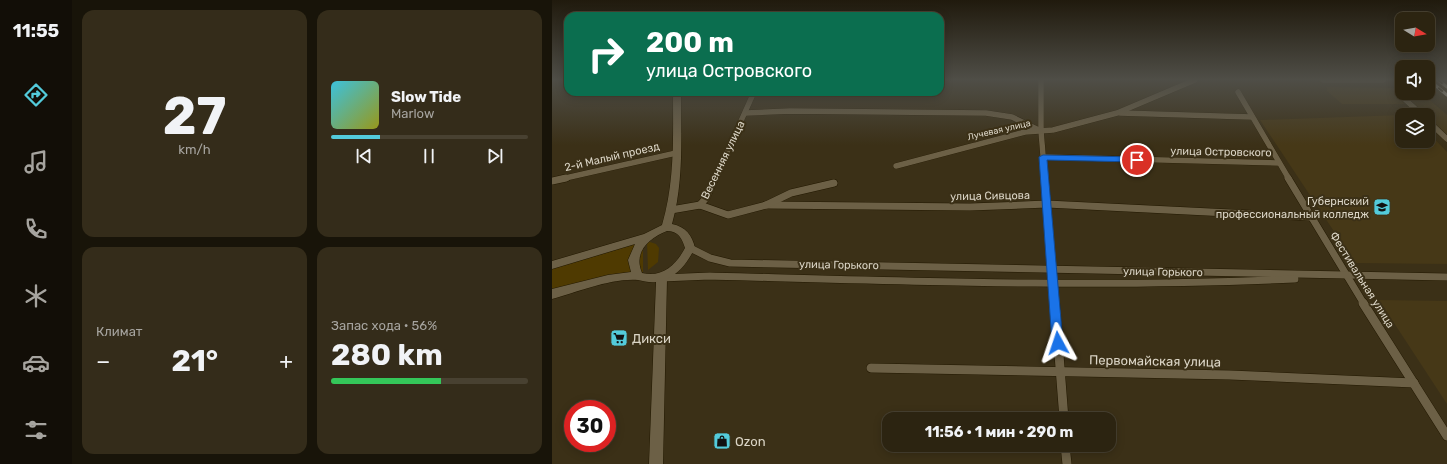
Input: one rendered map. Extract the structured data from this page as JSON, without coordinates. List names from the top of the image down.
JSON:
{
  "streets": {
    "street": [
      "Лучевая улица",
      "улица Островского",
      "2-й Малый проезд",
      "Весенняя улица",
      "улица Сивцова",
      "улица Горького",
      "Фестивальная улица",
      "Первомайская улица"
    ]
  },
  "crossings": [
    ["улица Островского", "Фестивальная улица"],
    ["улица Сивцова", "Фестивальная улица"],
    ["улица Горького", "Фестивальная улица"],
    ["Фестивальная улица", "Первомайская улица"]
  ],
  "places": {
    "school or university": ["Губернский профессиональный колледж"],
    "supermarket": ["Дикси"],
    "shop": ["Ozon"]
  },
  "north": "right",
  "page": {
    "tabs": "11:55",
    "tile": [
      ["27", "km/h"],
      "Климат",
      ["Запас хода · 56%", "280 km"]
    ],
    "turn": ["200 m", "улица Островского"],
    "song": ["Slow Tide", "Marlow"],
    "heat": ["−", "21°", "+"],
    "limit": "30",
    "trip": "11:56 · 1 мин · 290 m"
  }
}
